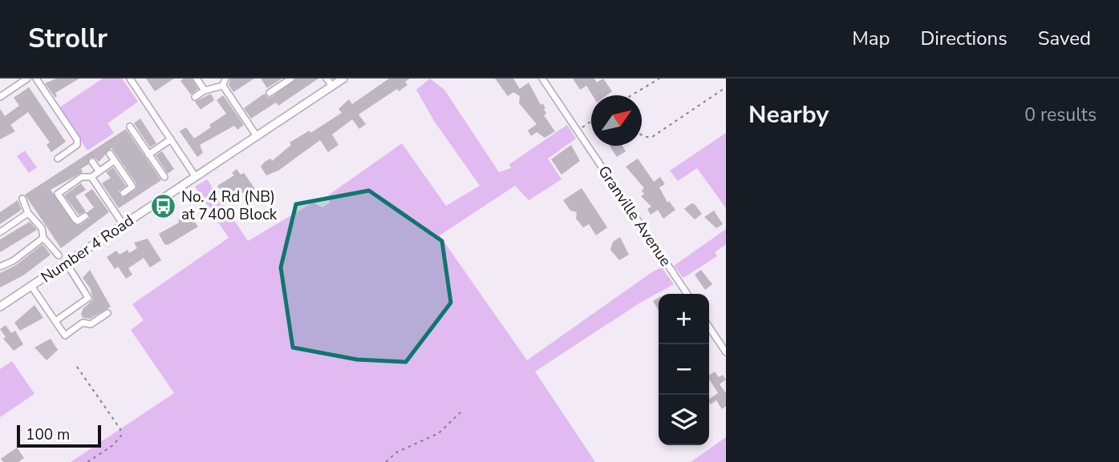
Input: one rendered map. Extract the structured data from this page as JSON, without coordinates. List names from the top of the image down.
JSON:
{
  "streets": {
    "main road": ["Number 4 Road"],
    "street": ["Granville Avenue"]
  },
  "places": {
    "bus stop": ["No. 4 Rd (NB) at 7400 Block"]
  },
  "scale_bar": "100 m",
  "north": "top right",
  "page": {
    "header": "Strollr",
    "nav": ["Map", "Directions", "Saved"],
    "heading": ["Nearby", "0 results"],
    "map_buttons": ["+", "−"],
    "scale": "100 m"
  }
}
